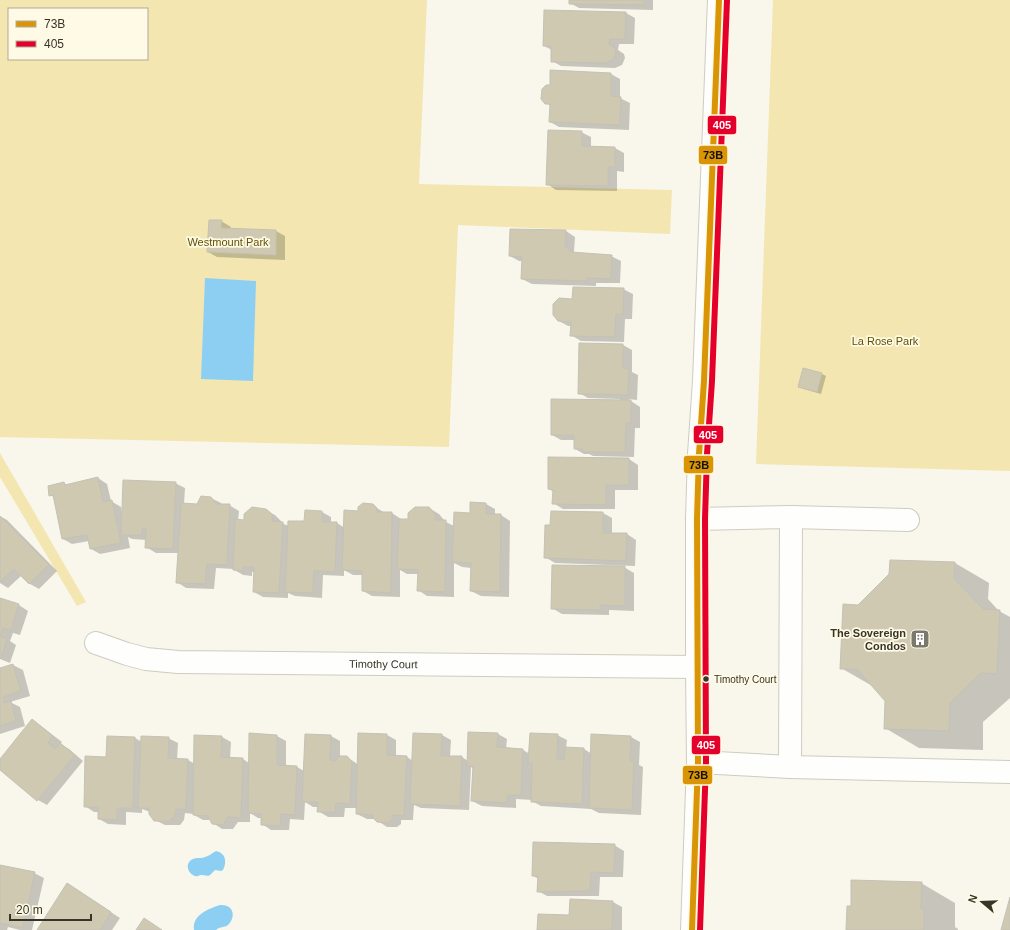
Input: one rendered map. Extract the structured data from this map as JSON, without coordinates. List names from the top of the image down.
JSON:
{
  "streets": {
    "street": ["Timothy Court"]
  },
  "parks": ["Westmount Park", "La Rose Park"],
  "places": {
    "building": ["The Sovereign Condos"],
    "other": ["Timothy Court"]
  },
  "lines": ["transit line 73B", "transit line 405"],
  "legend": ["73B", "405"],
  "scale_bar": "20 m",
  "north": "left"
}
